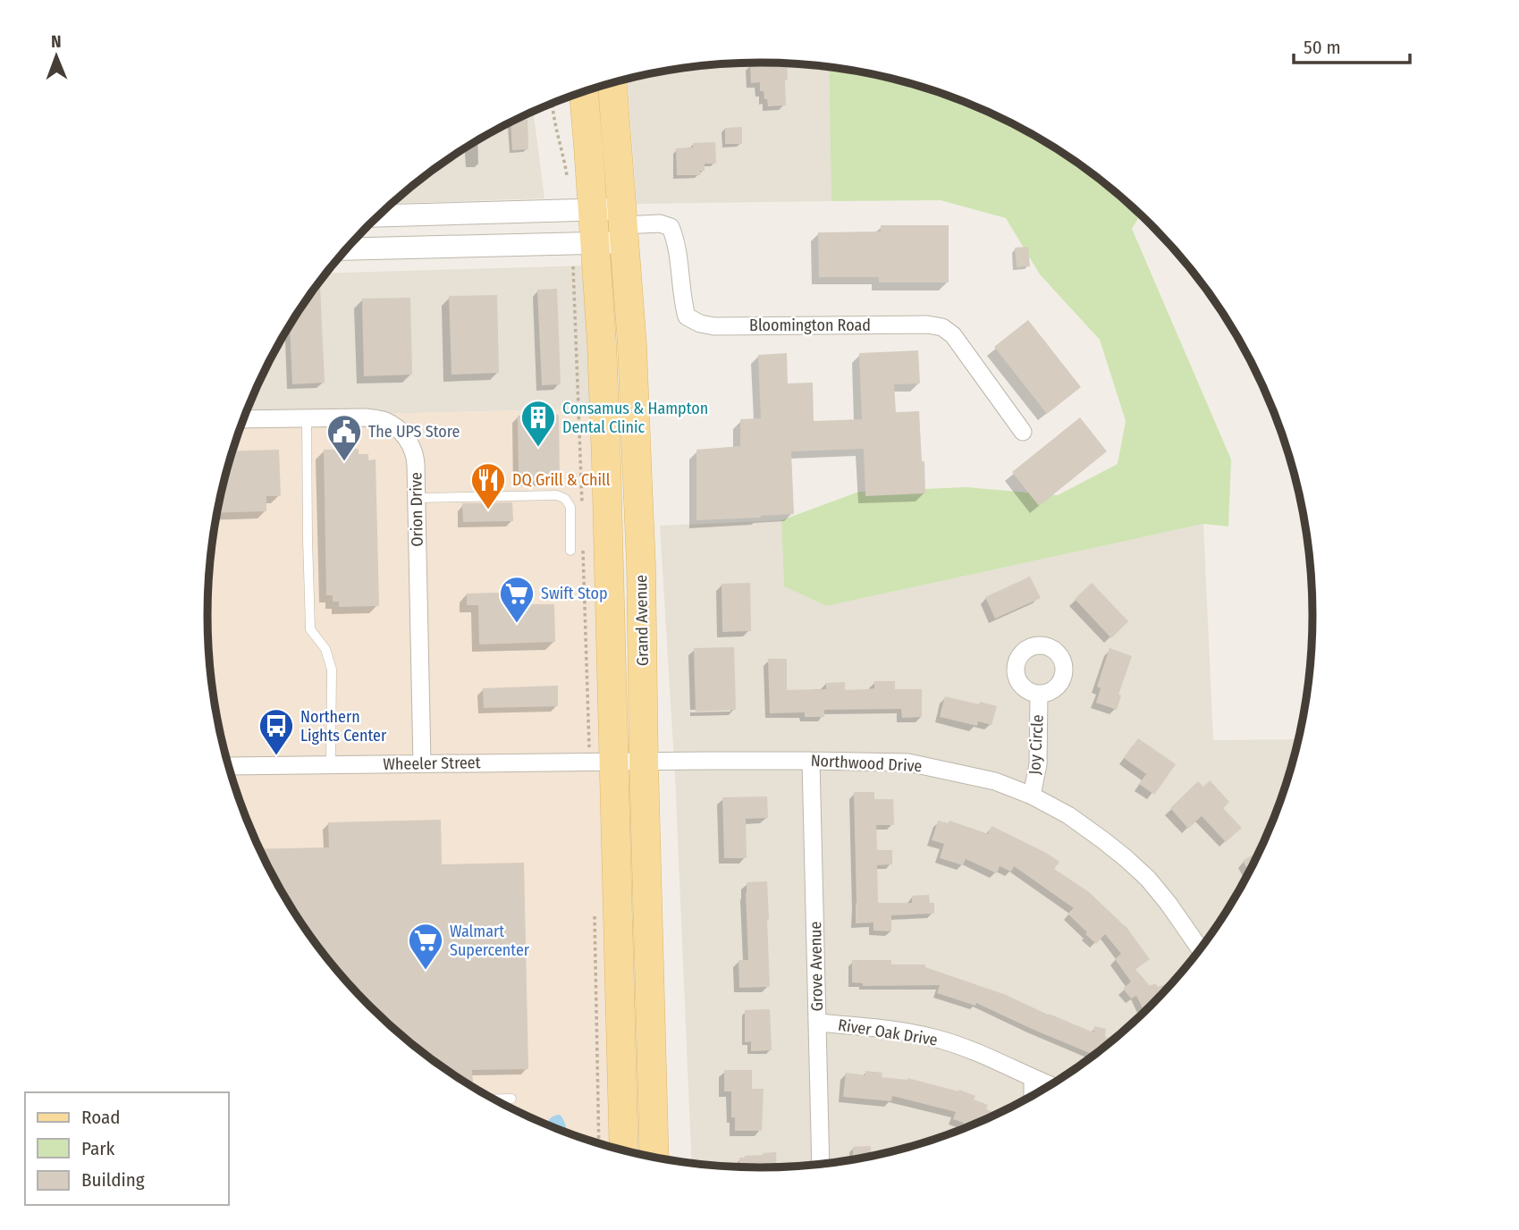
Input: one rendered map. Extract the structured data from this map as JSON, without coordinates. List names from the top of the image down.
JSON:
{
  "streets": {
    "main road": ["Grand Avenue"],
    "street": [
      "Bloomington Road",
      "Orion Drive",
      "Joy Circle",
      "Wheeler Street",
      "Northwood Drive",
      "Grove Avenue",
      "River Oak Drive"
    ]
  },
  "crossings": [
    ["Bloomington Road", "Grand Avenue"],
    ["Orion Drive", "Wheeler Street"],
    ["Grand Avenue", "Wheeler Street"],
    ["Grand Avenue", "Northwood Drive"],
    ["Joy Circle", "Northwood Drive"],
    ["Wheeler Street", "Northwood Drive"],
    ["Northwood Drive", "Grove Avenue"],
    ["Grove Avenue", "River Oak Drive"]
  ],
  "places": {
    "building": ["Consamus & Hampton Dental Clinic"],
    "public building": ["The UPS Store"],
    "restaurant": ["DQ Grill & Chill"],
    "supermarket": ["Swift Stop", "Walmart Supercenter"],
    "bus stop": ["Northern Lights Center"]
  },
  "legend": ["Road", "Park", "Building"],
  "scale_bar": "50 m",
  "north": "top"
}
